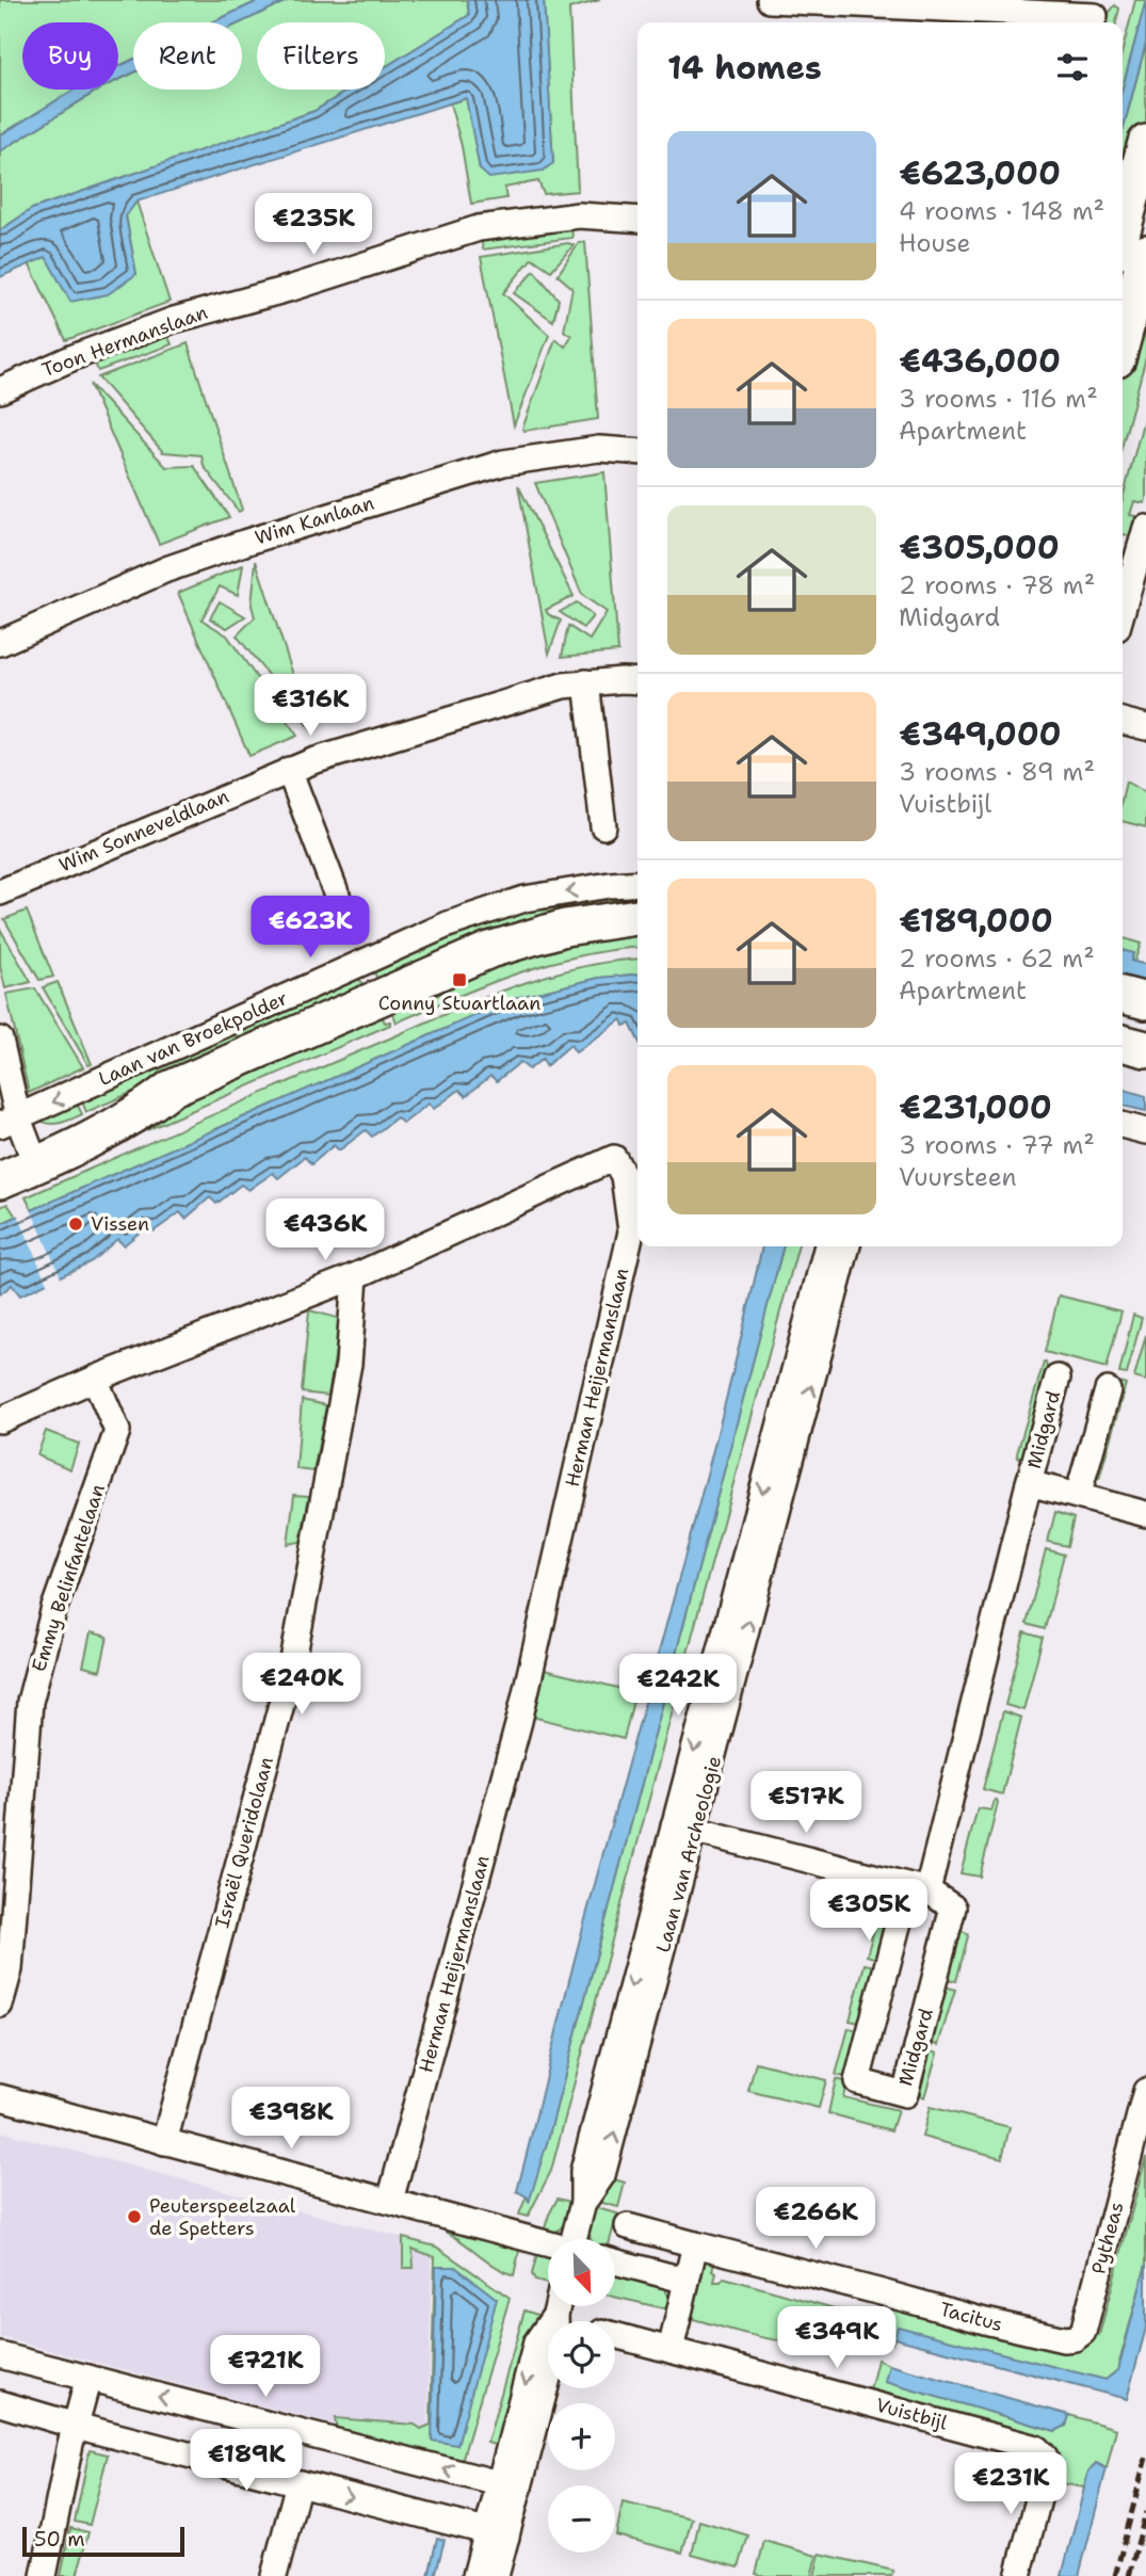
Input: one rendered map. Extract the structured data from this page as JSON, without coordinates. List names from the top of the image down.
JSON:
{
  "streets": {
    "main road": ["Laan van Broekpolder"],
    "street": [
      "Toon Hermanslaan",
      "Wim Kanlaan",
      "Wim Sonneveldlaan",
      "Herman Heijermanslaan",
      "Midgard",
      "Emmy Belinfantelaan",
      "Israël Queridolaan",
      "Laan van Archeologie",
      "Pytheas",
      "Tacitus",
      "Vuistbijl"
    ]
  },
  "crossings": [
    ["Herman Heijermanslaan", "Emmy Belinfantelaan"],
    ["Herman Heijermanslaan", "Israël Queridolaan"],
    ["Pytheas", "Tacitus"]
  ],
  "one_way": ["Laan van Broekpolder"],
  "places": {
    "transit": ["Conny Stuartlaan"],
    "other": ["Vissen", "Peuterspeelzaal de Spetters"]
  },
  "scale_bar": "50 m",
  "north": "bottom right",
  "page": {
    "chip": ["Buy", "Rent", "Filters"],
    "heading": "14 homes",
    "list": [
      {
        "name": "€623,000",
        "note": "4 rooms · 148 m² · House"
      },
      {
        "name": "€436,000",
        "note": "3 rooms · 116 m² · Apartment"
      },
      {
        "name": "€305,000",
        "note": "2 rooms · 78 m² · Midgard"
      },
      {
        "name": "€349,000",
        "note": "3 rooms · 89 m² · Vuistbijl"
      },
      {
        "name": "€189,000",
        "note": "2 rooms · 62 m² · Apartment"
      },
      {
        "name": "€231,000",
        "note": "3 rooms · 77 m² · Vuursteen"
      }
    ],
    "price": [
      "€235K",
      "€316K",
      "€623K",
      "€436K",
      "€240K",
      "€242K",
      "€517K",
      "€305K",
      "€398K",
      "€266K",
      "€349K",
      "€721K",
      "€189K",
      "€231K"
    ],
    "map_buttons": ["+", "−"],
    "scale": "50 m"
  }
}
